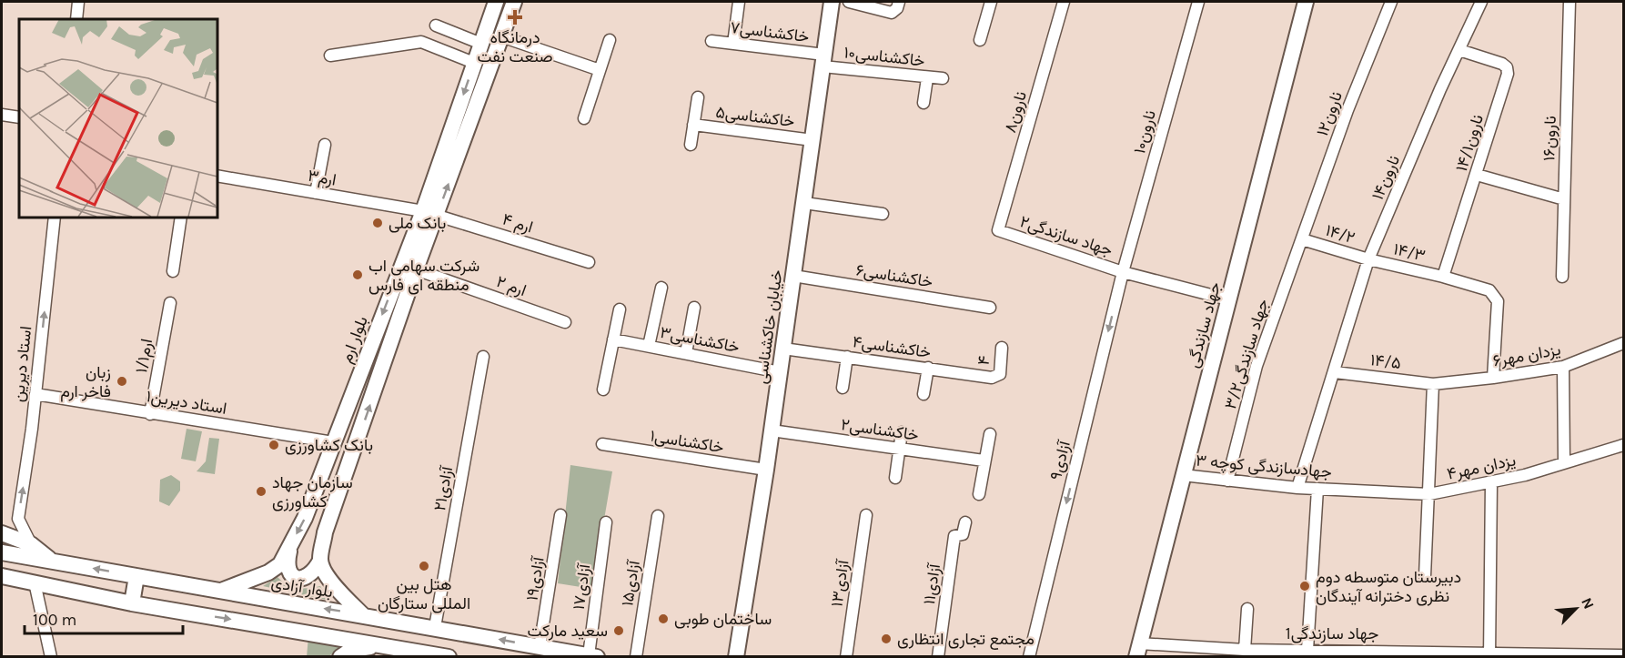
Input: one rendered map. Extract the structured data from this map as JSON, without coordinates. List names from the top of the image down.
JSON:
{
  "streets": {
    "main road": [
      "جهاد سازندگی",
      "خیابان خاکشناسی",
      "بلوار ارم",
      "بلوار آزادی"
    ],
    "street": [
      "خاکشناسی۷",
      "خاکشناسی۱۰",
      "نارون۸",
      "نارون۱۲",
      "خاکشناسی۵",
      "نارون۱۰",
      "نارون۱۶",
      "۱۴/۱نارون",
      "ارم۳",
      "نارون۱۴",
      "ارم ۴",
      "۱۴/۲",
      "۲جهاد سازندگی",
      "۱۴/۳",
      "خاکشناسی۶",
      "ارم ۲",
      "خاکشناسی۳",
      "خاکشناسی۴",
      "۳/۲جهاد سازندگی",
      "یزدان مهر۶",
      "۱/۱ارم",
      "۴",
      "۱۴/۵",
      "استاد دیرین",
      "استاد دیرین۱",
      "خاکشناسی۲",
      "خاکشناسی۱",
      "آزادی۹",
      "جهادسازندگی کوچه ۳",
      "یزدان مهر۴",
      "آزادی۲۱",
      "آزادی۱۹",
      "آزادی۱۵",
      "آزادی۱۳",
      "آزادی۱۱",
      "آزادی۱۷",
      "1جهاد سازندگی"
    ]
  },
  "crossings": [
    ["خاکشناسی۷", "خاکشناسی۱۰"],
    ["خاکشناسی۷", "خیابان خاکشناسی"],
    ["خاکشناسی۱۰", "خیابان خاکشناسی"],
    ["نارون۸", "۲جهاد سازندگی"],
    ["نارون۱۲", "۱۴/۲"],
    ["نارون۱۲", "۳/۲جهاد سازندگی"],
    ["خاکشناسی۵", "خیابان خاکشناسی"],
    ["نارون۱۰", "۲جهاد سازندگی"],
    ["نارون۱۰", "آزادی۹"],
    ["۱۴/۱نارون", "نارون۱۴"],
    ["۱۴/۱نارون", "۱۴/۳"],
    ["ارم۳", "ارم ۴"],
    ["ارم۳", "بلوار ارم"],
    ["نارون۱۴", "۱۴/۲"],
    ["نارون۱۴", "۱۴/۳"],
    ["نارون۱۴", "۱۴/۵"],
    ["نارون۱۴", "جهادسازندگی کوچه ۳"],
    ["ارم ۴", "بلوار ارم"],
    ["۱۴/۲", "۱۴/۳"],
    ["۱۴/۲", "۳/۲جهاد سازندگی"],
    ["۲جهاد سازندگی", "جهاد سازندگی"],
    ["۲جهاد سازندگی", "آزادی۹"],
    ["۱۴/۳", "یزدان مهر۶"],
    ["خاکشناسی۶", "خیابان خاکشناسی"],
    ["ارم ۲", "بلوار ارم"],
    ["جهاد سازندگی", "جهادسازندگی کوچه ۳"],
    ["جهاد سازندگی", "1جهاد سازندگی"],
    ["خیابان خاکشناسی", "خاکشناسی۳"],
    ["خیابان خاکشناسی", "خاکشناسی۴"],
    ["خیابان خاکشناسی", "خاکشناسی۲"],
    ["خیابان خاکشناسی", "خاکشناسی۱"],
    ["بلوار ارم", "استاد دیرین۱"],
    ["بلوار ارم", "بلوار آزادی"],
    ["خاکشناسی۴", "۴"],
    ["۳/۲جهاد سازندگی", "جهادسازندگی کوچه ۳"],
    ["یزدان مهر۶", "۱۴/۵"],
    ["۱/۱ارم", "استاد دیرین۱"],
    ["استاد دیرین", "استاد دیرین۱"],
    ["جهادسازندگی کوچه ۳", "یزدان مهر۴"],
    ["آزادی۲۱", "بلوار آزادی"],
    ["آزادی۱۹", "بلوار آزادی"],
    ["بلوار آزادی", "آزادی۱۷"]
  ],
  "one_way": ["استاد دیرین", "آزادی۹"],
  "places": {
    "health": ["درمانگاه صنعت نفت"],
    "other": [
      "بانک ملی",
      "شرکت سهامی اب منطقه ای فارس",
      "زبان فاخر ارم",
      "بانک کشاورزی",
      "سازمان جهاد کشاورزی",
      "هتل بین المللی ستارگان",
      "دبیرستان متوسطه دوم نظری دخترانه آیندگان",
      "ساختمان طوبی",
      "سعید مارکت",
      "مجتمع تجاری انتظاری"
    ]
  },
  "scale_bar": "100 m",
  "north": "top right"
}
